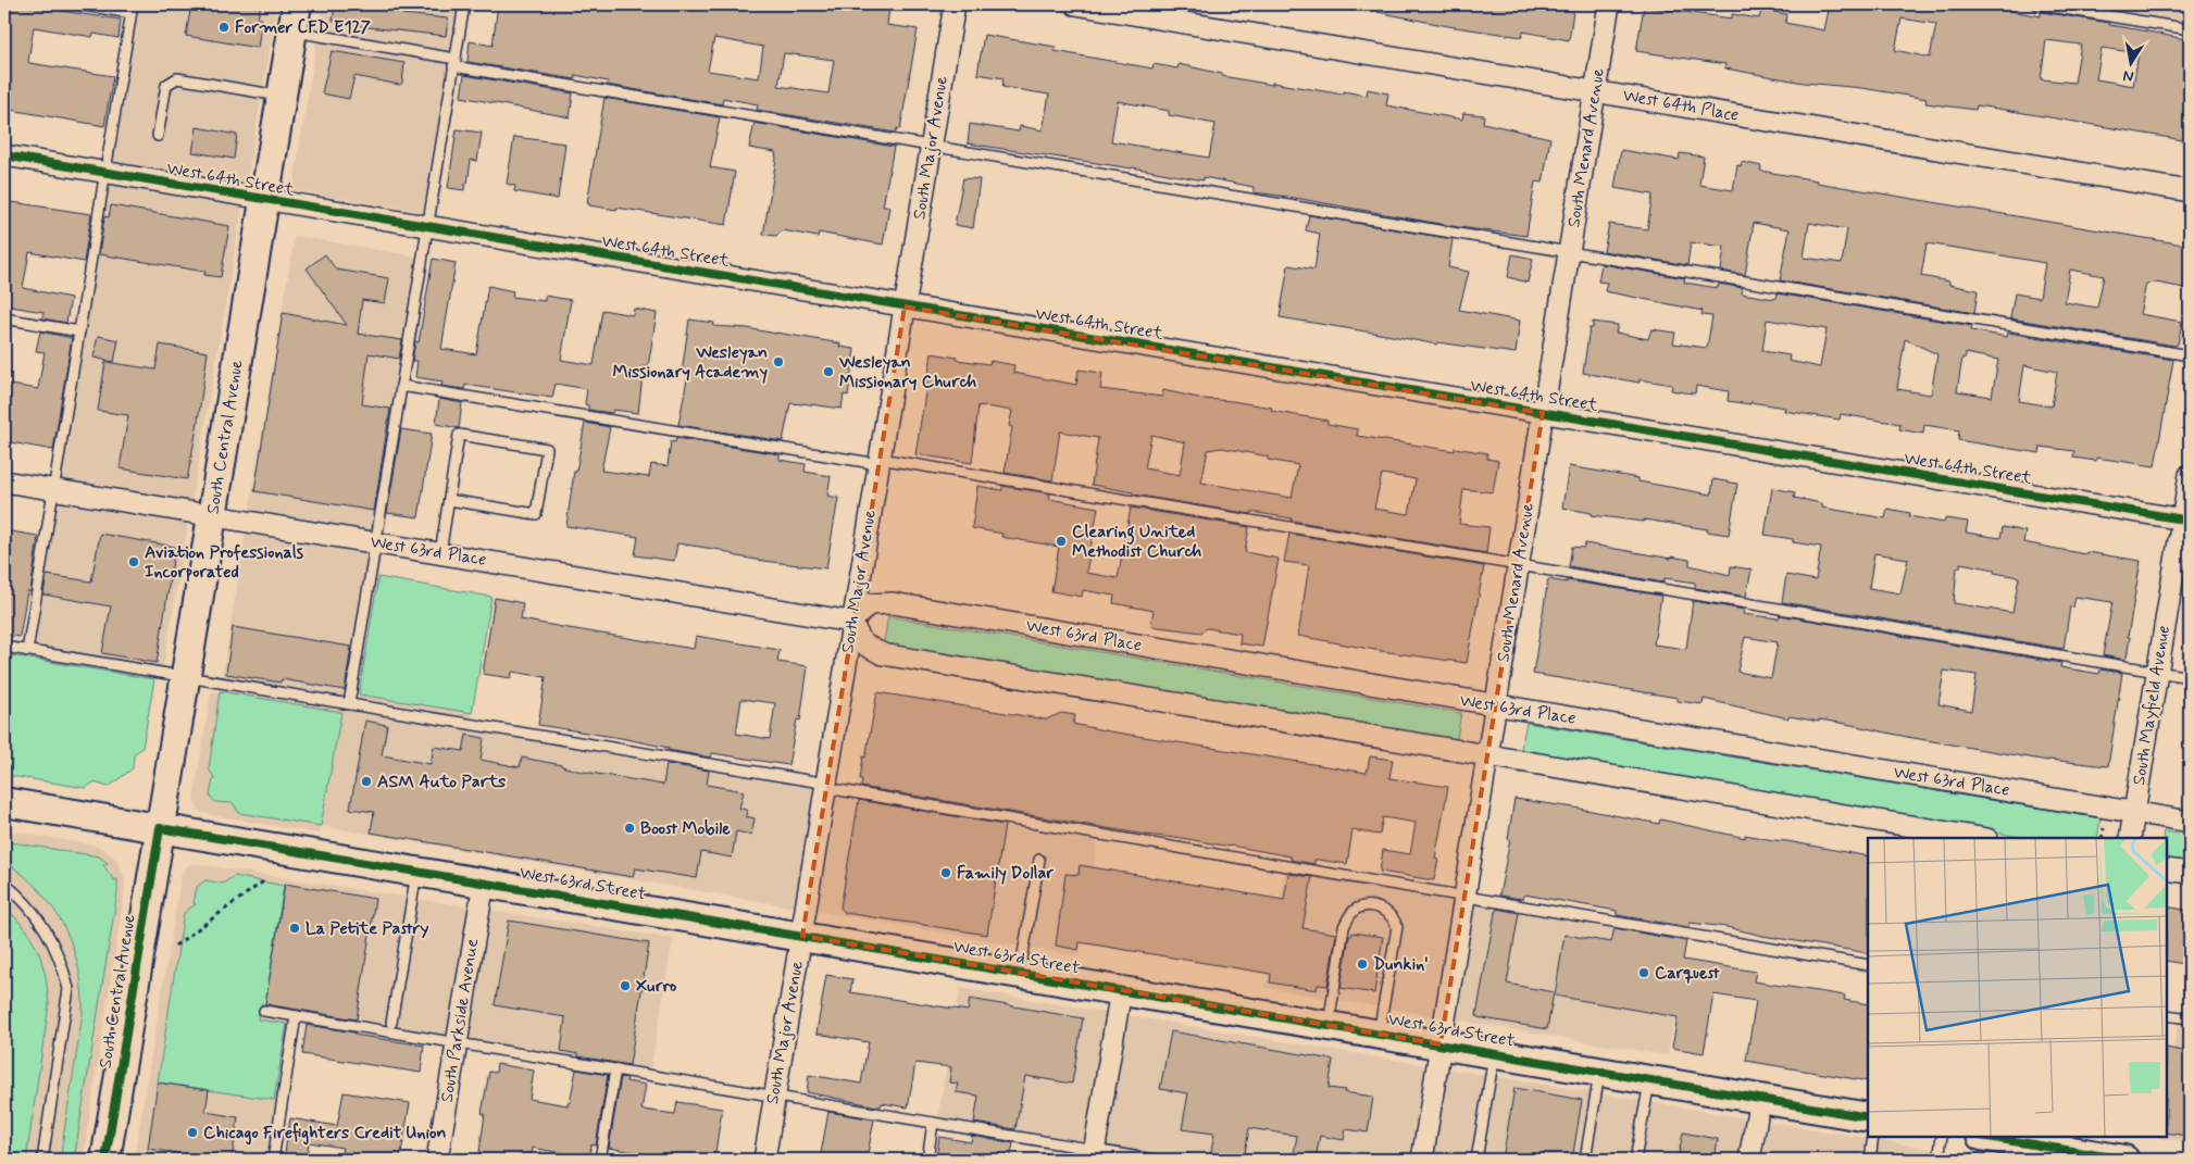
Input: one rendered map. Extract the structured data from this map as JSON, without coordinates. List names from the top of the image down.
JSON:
{
  "streets": {
    "main road": ["South Central Avenue", "West 63rd Street"],
    "street": [
      "West 64th Place",
      "South Major Avenue",
      "South Menard Avenue",
      "West 64th Street",
      "West 63rd Place",
      "South Mayfield Avenue",
      "South Parkside Avenue"
    ]
  },
  "crossings": [
    ["West 64th Place", "South Menard Avenue"],
    ["South Major Avenue", "West 64th Street"],
    ["South Major Avenue", "West 63rd Place"],
    ["South Major Avenue", "West 63rd Street"],
    ["South Menard Avenue", "West 64th Street"],
    ["South Menard Avenue", "West 63rd Place"],
    ["South Menard Avenue", "West 63rd Street"],
    ["West 64th Street", "South Central Avenue"],
    ["West 64th Street", "South Mayfield Avenue"],
    ["South Central Avenue", "West 63rd Place"],
    ["South Central Avenue", "West 63rd Street"],
    ["West 63rd Place", "South Mayfield Avenue"],
    ["West 63rd Street", "South Parkside Avenue"]
  ],
  "places": [
    "Former CFD E127",
    "Wesleyan Missionary Academy",
    "Wesleyan Missionary Church",
    "Clearing United Methodist Church",
    "Aviation Professionals Incorporated",
    "ASM Auto Parts",
    "Boost Mobile",
    "Family Dollar",
    "La Petite Pastry",
    "Dunkin'",
    "Carquest",
    "Xurro",
    "Chicago Firefighters Credit Union"
  ],
  "north": "bottom"
}
